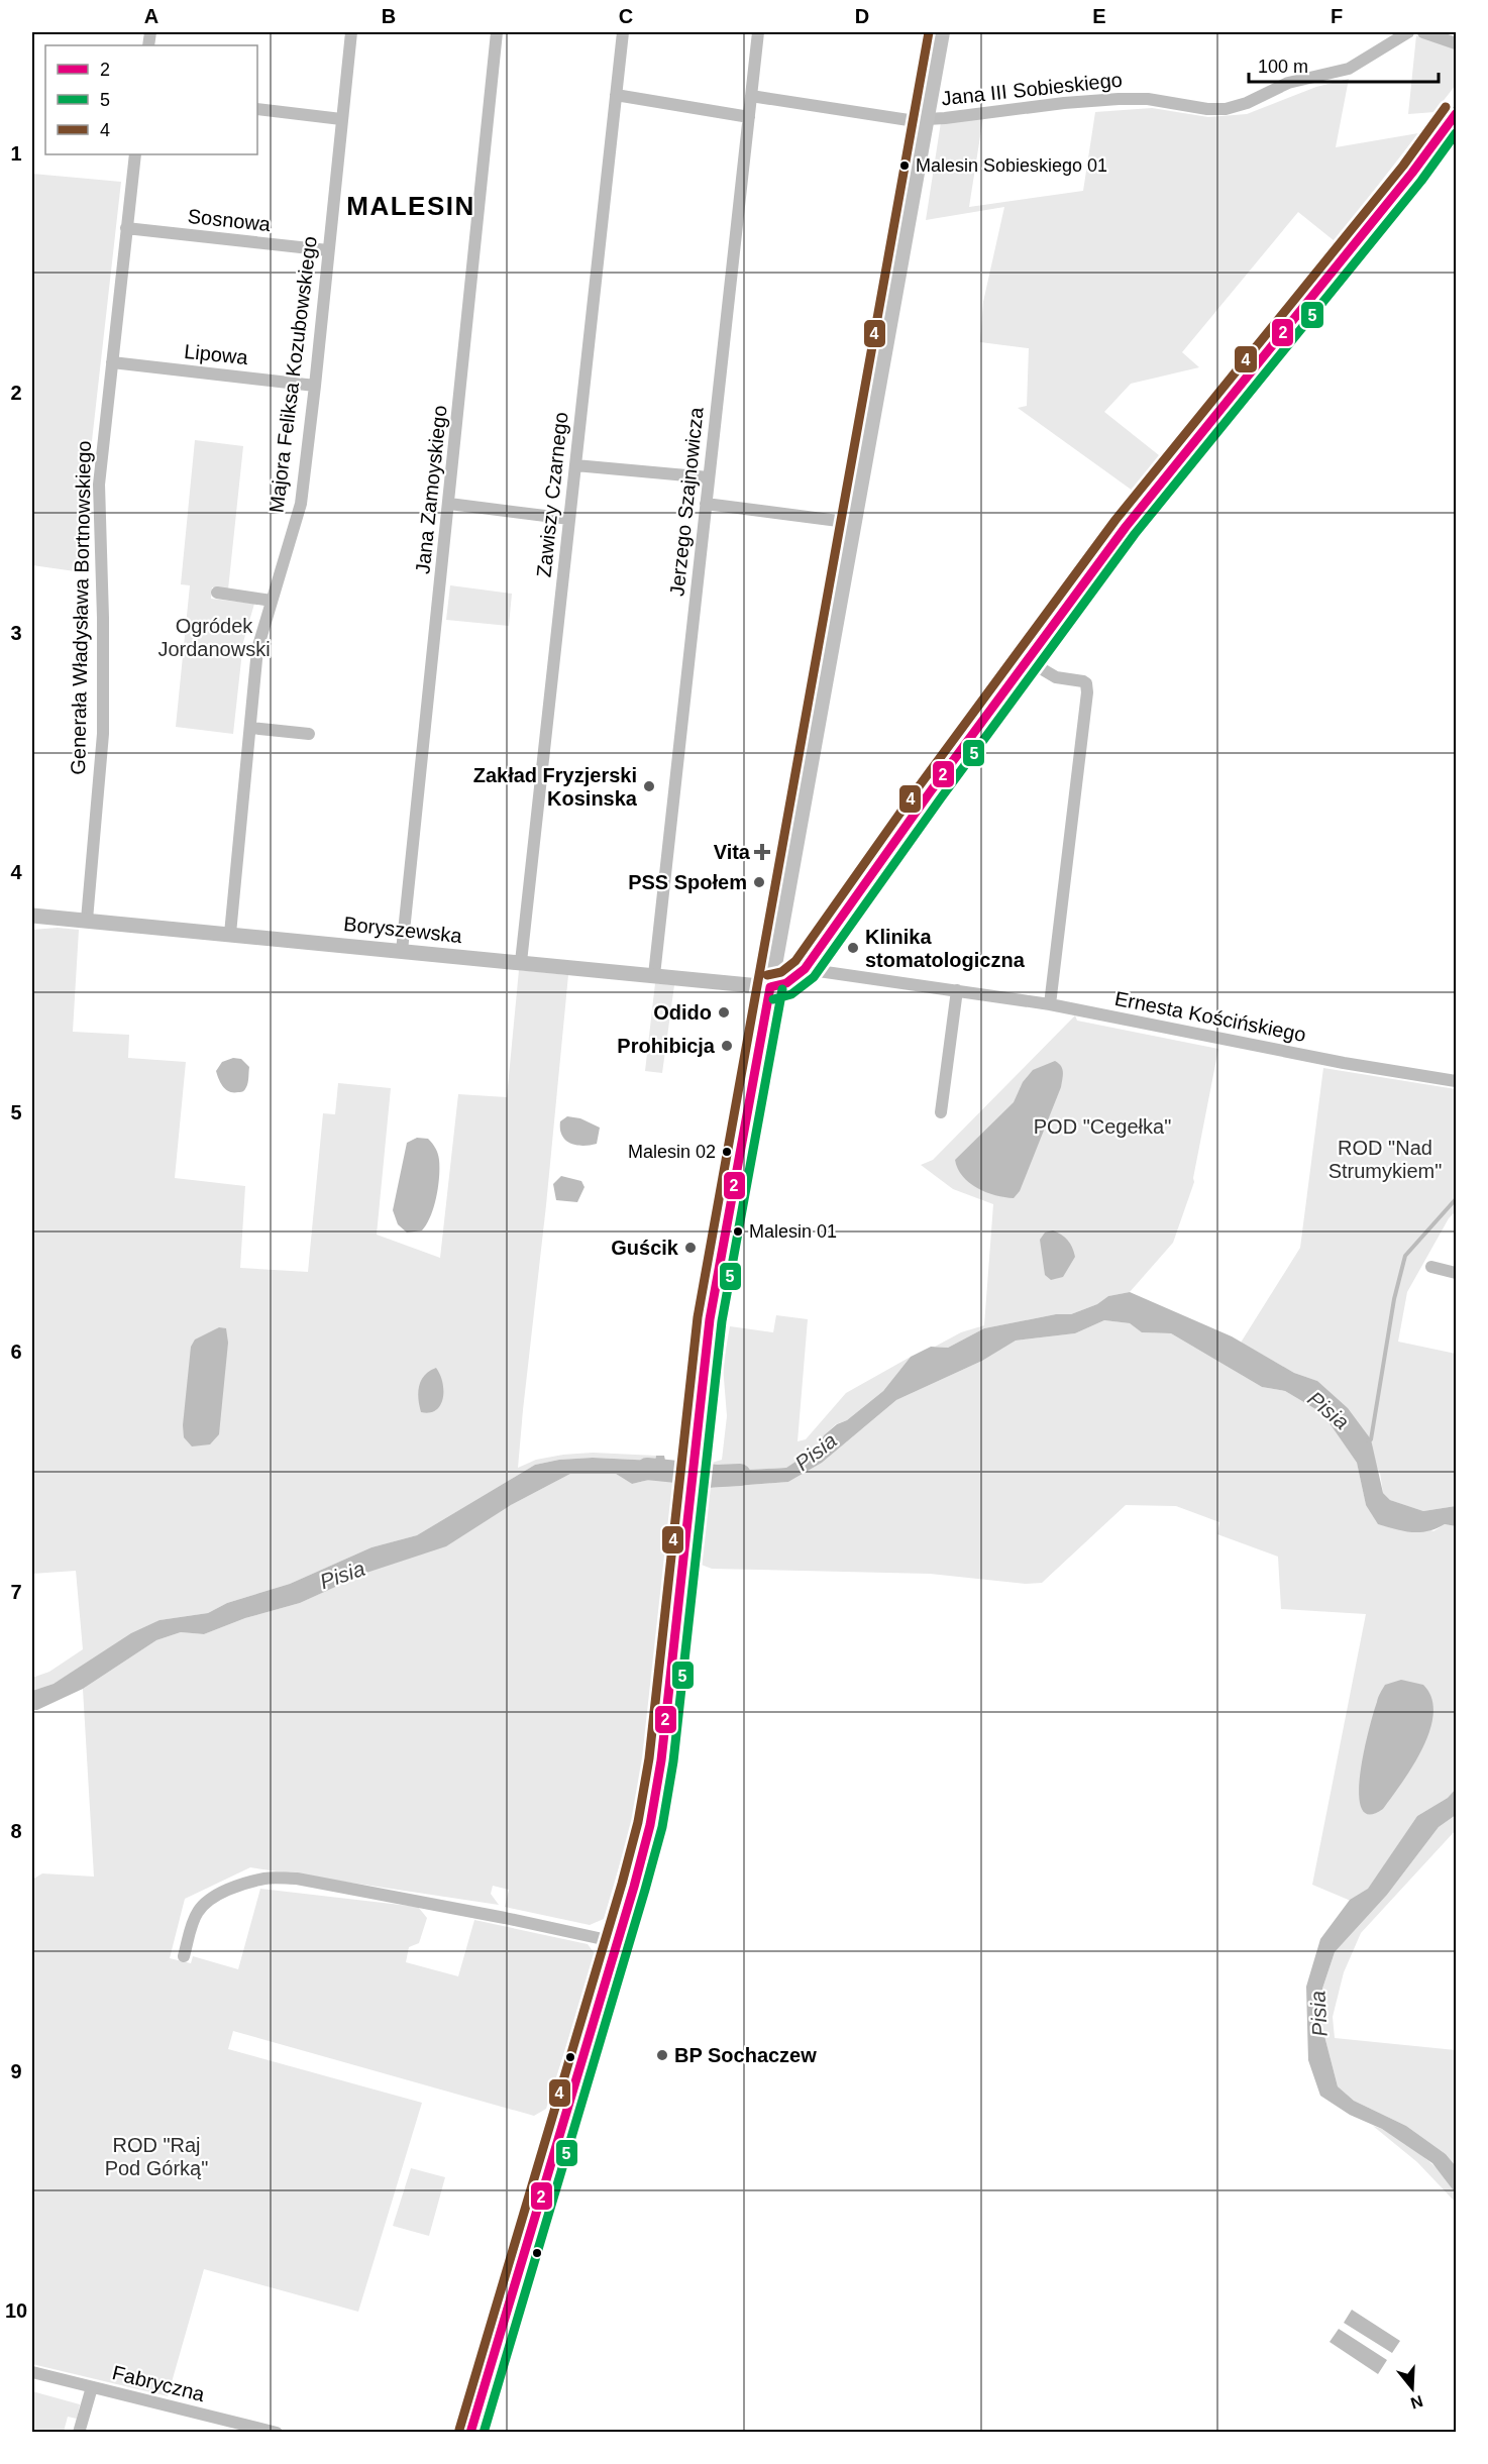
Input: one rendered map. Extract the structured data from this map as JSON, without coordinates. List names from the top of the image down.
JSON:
{
  "streets": {
    "street": [
      "Jana III Sobieskiego",
      "Sosnowa",
      "Lipowa",
      "Majora Feliksa Kozubowskiego",
      "Jana Zamoyskiego",
      "Zawiszy Czarnego",
      "Jerzego Szajnowicza",
      "Generała Władysława Bortnowskiego",
      "Boryszewska",
      "Ernesta Kościńskiego",
      "Fabryczna"
    ]
  },
  "crossings": [
    ["Jana III Sobieskiego", "Jerzego Szajnowicza"],
    ["Sosnowa", "Majora Feliksa Kozubowskiego"],
    ["Sosnowa", "Generała Władysława Bortnowskiego"],
    ["Lipowa", "Majora Feliksa Kozubowskiego"],
    ["Lipowa", "Generała Władysława Bortnowskiego"],
    ["Majora Feliksa Kozubowskiego", "Boryszewska"],
    ["Jana Zamoyskiego", "Boryszewska"],
    ["Zawiszy Czarnego", "Boryszewska"],
    ["Jerzego Szajnowicza", "Boryszewska"],
    ["Generała Władysława Bortnowskiego", "Boryszewska"]
  ],
  "districts": ["MALESIN"],
  "water": ["Pisia"],
  "parks": [
    "Ogródek Jordanowski",
    "POD \"Cegełka\"",
    "ROD \"Nad Strumykiem\"",
    "ROD \"Raj Pod Górką\""
  ],
  "places": {
    "other": [
      "Malesin Sobieskiego 01",
      "Zakład Fryzjerski Kosinska",
      "PSS Społem",
      "Klinika stomatologiczna",
      "Odido",
      "Prohibicja",
      "Malesin 02",
      "Malesin 01",
      "Guścik",
      "BP Sochaczew"
    ],
    "health": ["Vita"]
  },
  "lines": ["transit line 4", "transit line 2", "transit line 5"],
  "legend": ["2", "5", "4"],
  "scale_bar": "100 m",
  "north": "bottom",
  "grid": {
    "columns": [
      "A",
      "B",
      "C",
      "D",
      "E",
      "F"
    ],
    "rows": [
      "1",
      "2",
      "3",
      "4",
      "5",
      "6",
      "7",
      "8",
      "9",
      "10"
    ]
  }
}
